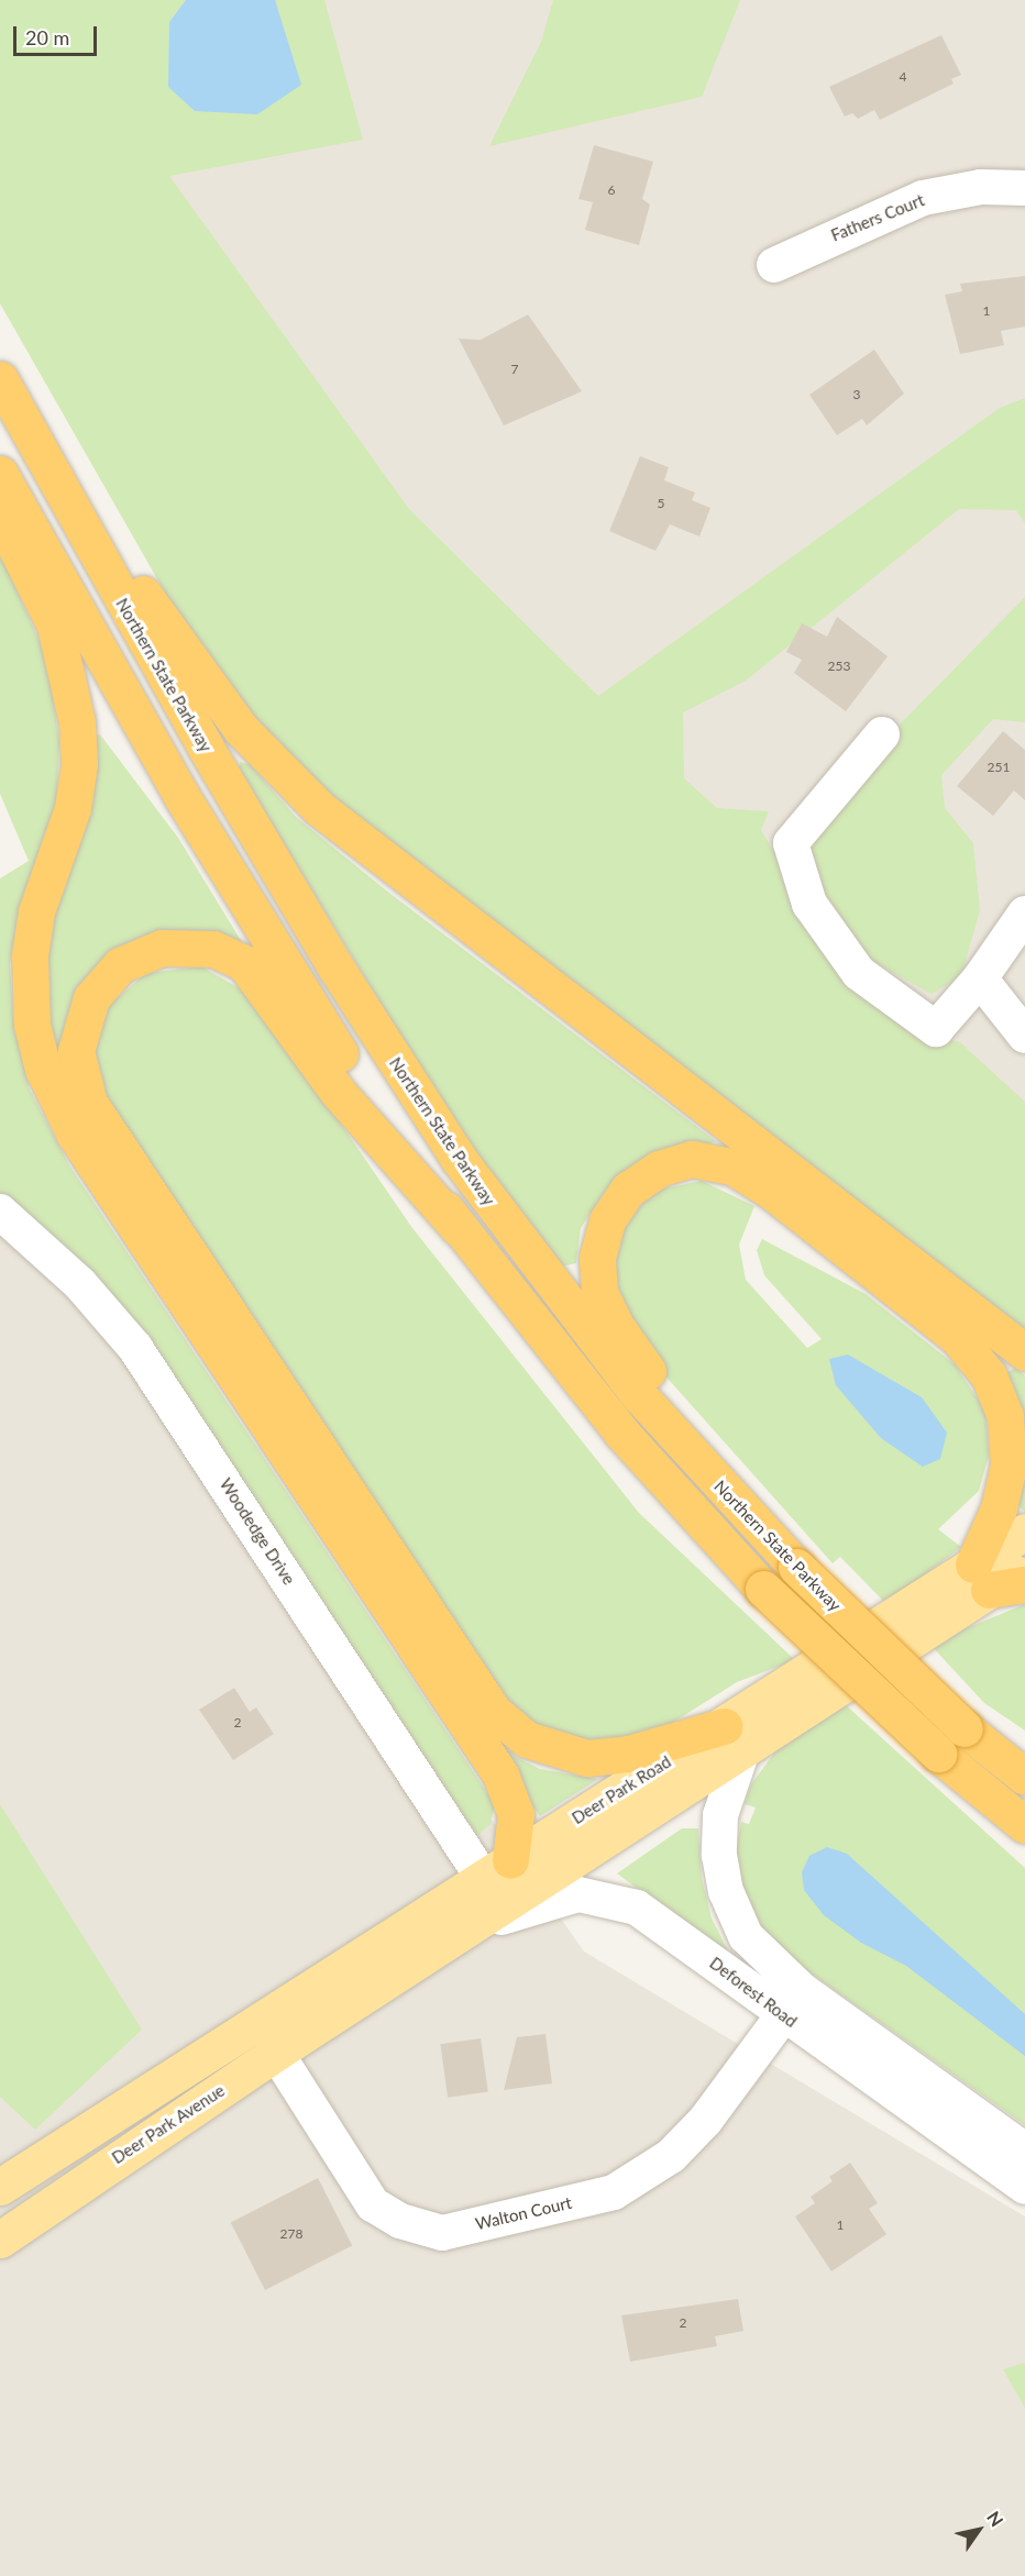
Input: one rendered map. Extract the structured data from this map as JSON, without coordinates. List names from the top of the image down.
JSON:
{
  "streets": {
    "highway": ["Northern State Parkway"],
    "main road": ["Deer Park Road", "Deer Park Avenue"],
    "street": [
      "Fathers Court",
      "Woodedge Drive",
      "Deforest Road",
      "Walton Court"
    ]
  },
  "crossings": [
    ["Woodedge Drive", "Deer Park Road"],
    ["Deer Park Road", "Deforest Road"],
    ["Deer Park Road", "Deer Park Avenue"],
    ["Deforest Road", "Walton Court"],
    ["Deer Park Avenue", "Walton Court"]
  ],
  "house_numbers": [
    "4",
    "6",
    "1",
    "7",
    "3",
    "5",
    "253",
    "251",
    "2",
    "1",
    "278",
    "2"
  ],
  "scale_bar": "20 m",
  "north": "top right"
}
